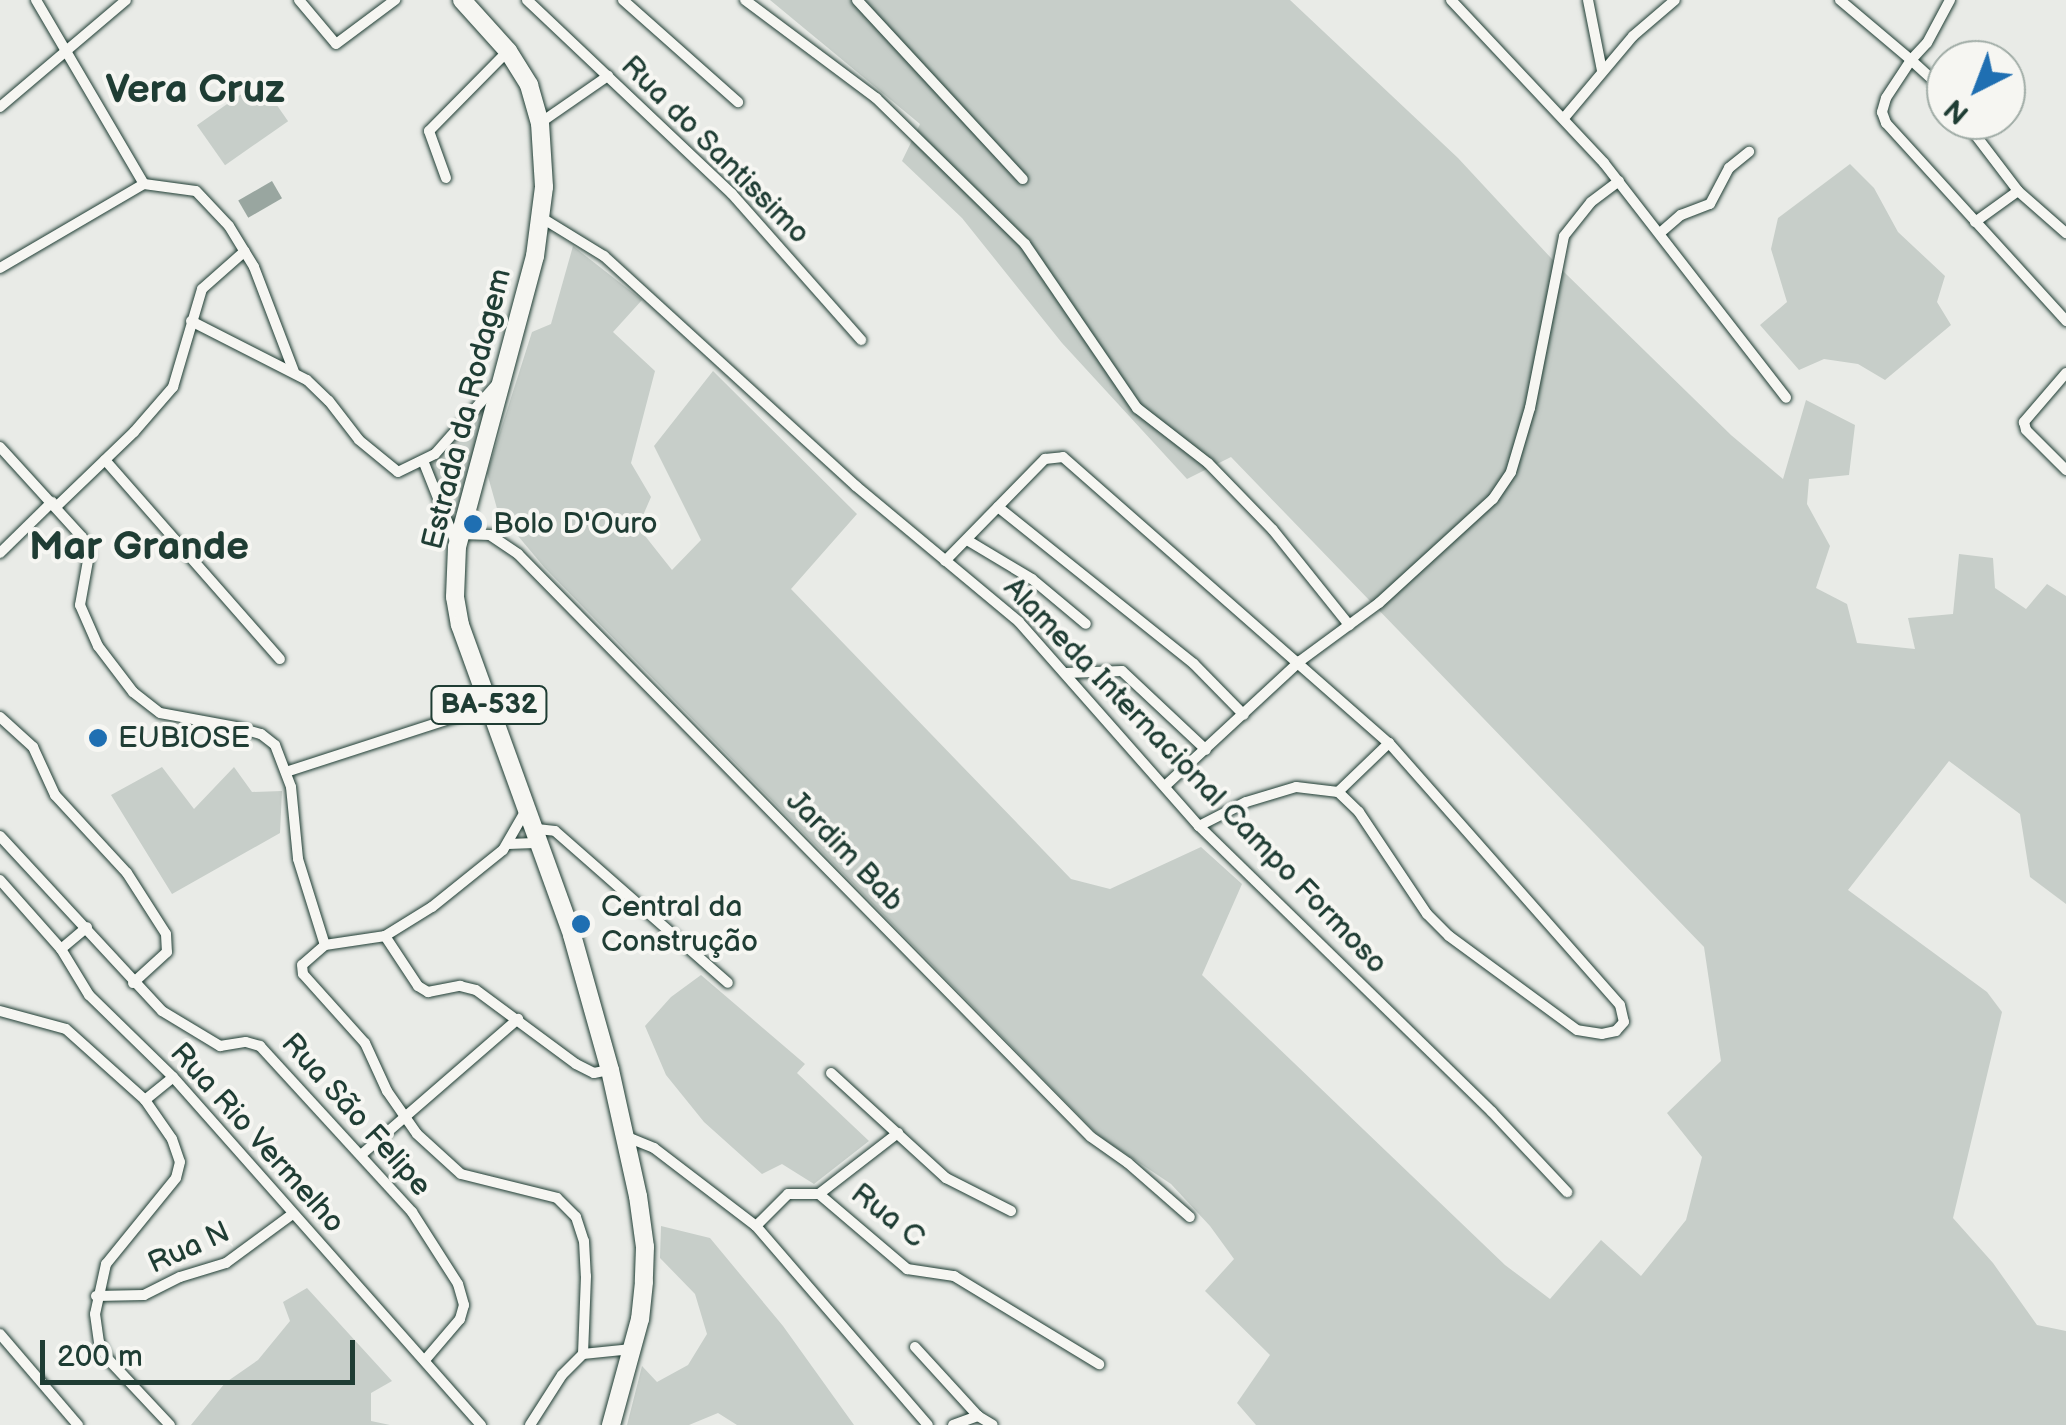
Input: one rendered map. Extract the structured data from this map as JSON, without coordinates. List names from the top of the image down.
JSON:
{
  "streets": {
    "main road": ["Estrada da Rodagem", "BA-532"],
    "street": [
      "Rua do Santissimo",
      "Alameda Internacional Campo Formoso",
      "Jardim Bab",
      "Rua São Felipe",
      "Rua Rio Vermelho",
      "Rua C",
      "Rua N"
    ]
  },
  "crossings": [
    ["Estrada da Rodagem", "Alameda Internacional Campo Formoso"],
    ["Estrada da Rodagem", "Jardim Bab"],
    ["Rua São Felipe", "Rua Rio Vermelho"],
    ["Rua Rio Vermelho", "Rua N"]
  ],
  "districts": ["Vera Cruz", "Mar Grande"],
  "places": ["Bolo D'Ouro", "EUBIOSE", "Central da Construção"],
  "scale_bar": "200 m",
  "north": "bottom left"
}
